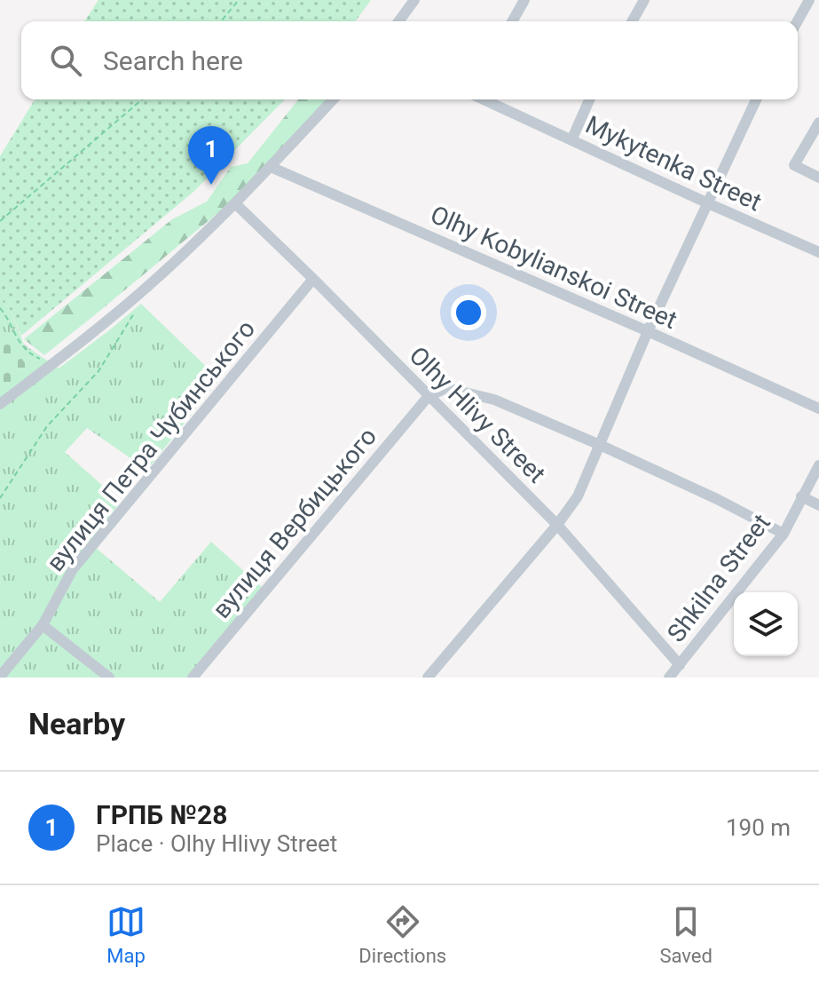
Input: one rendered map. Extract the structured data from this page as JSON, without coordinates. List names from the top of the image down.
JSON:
{
  "streets": {
    "street": [
      "Mykytenka Street",
      "Olhy Kobylianskoi Street",
      "Olhy Hlivy Street",
      "вулиця Петра Чубинського",
      "вулиця Вербицького",
      "Shkilna Street"
    ]
  },
  "crossings": [
    ["Olhy Hlivy Street", "вулиця Петра Чубинського"],
    ["Olhy Hlivy Street", "вулиця Вербицького"],
    ["Olhy Hlivy Street", "Shkilna Street"]
  ],
  "page": {
    "search": "Search here",
    "pins": "1",
    "heading": "Nearby",
    "list": [
      {
        "mark": "1",
        "name": "ГРПБ №28",
        "note": "Place · Olhy Hlivy Street",
        "value": "190 m"
      }
    ],
    "nav": ["Map", "Directions", "Saved"]
  }
}
